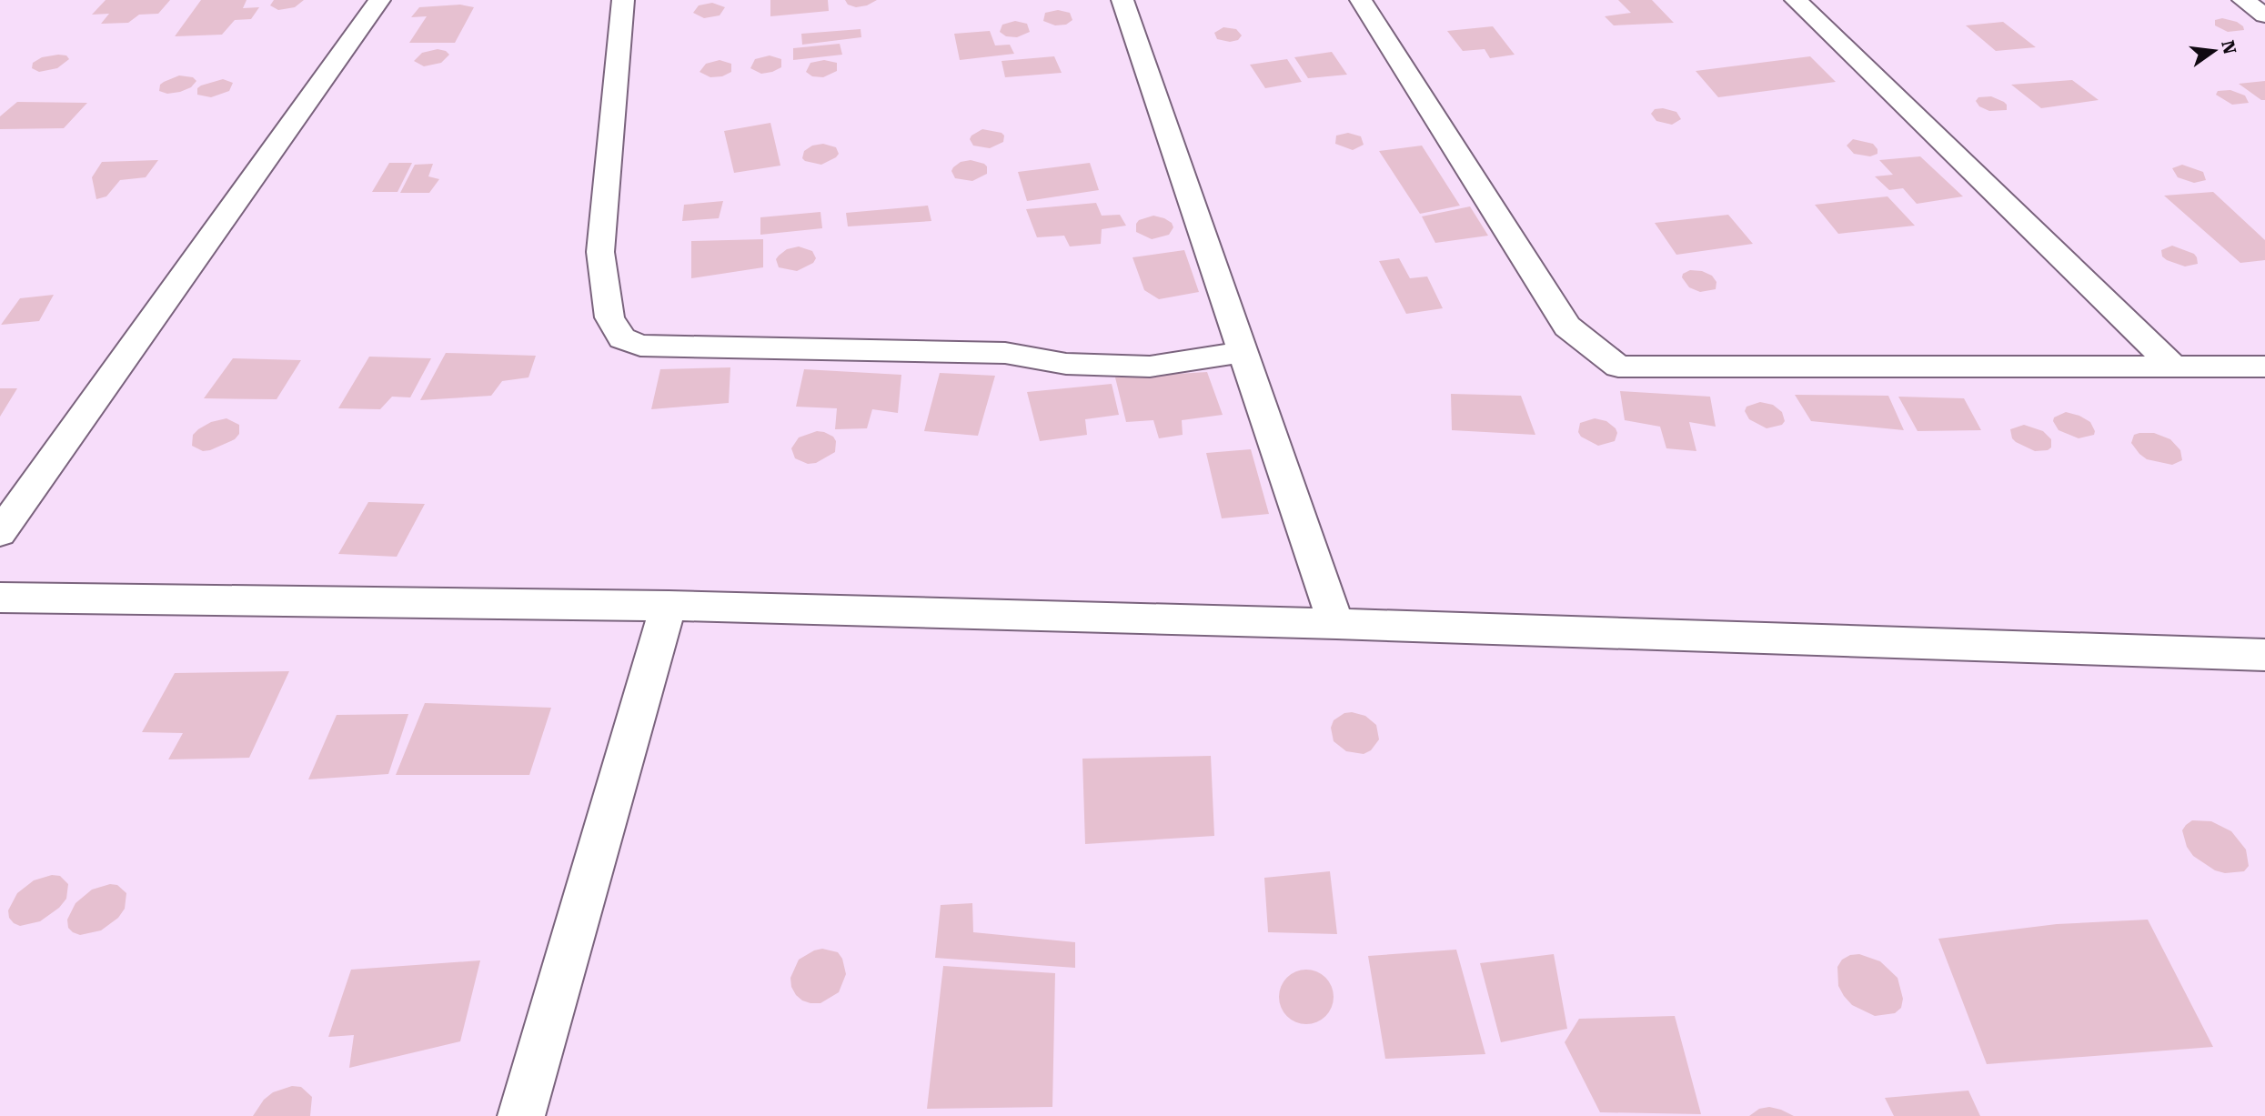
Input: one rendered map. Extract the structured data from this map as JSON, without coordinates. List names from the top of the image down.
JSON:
{
  "north": "right"
}
